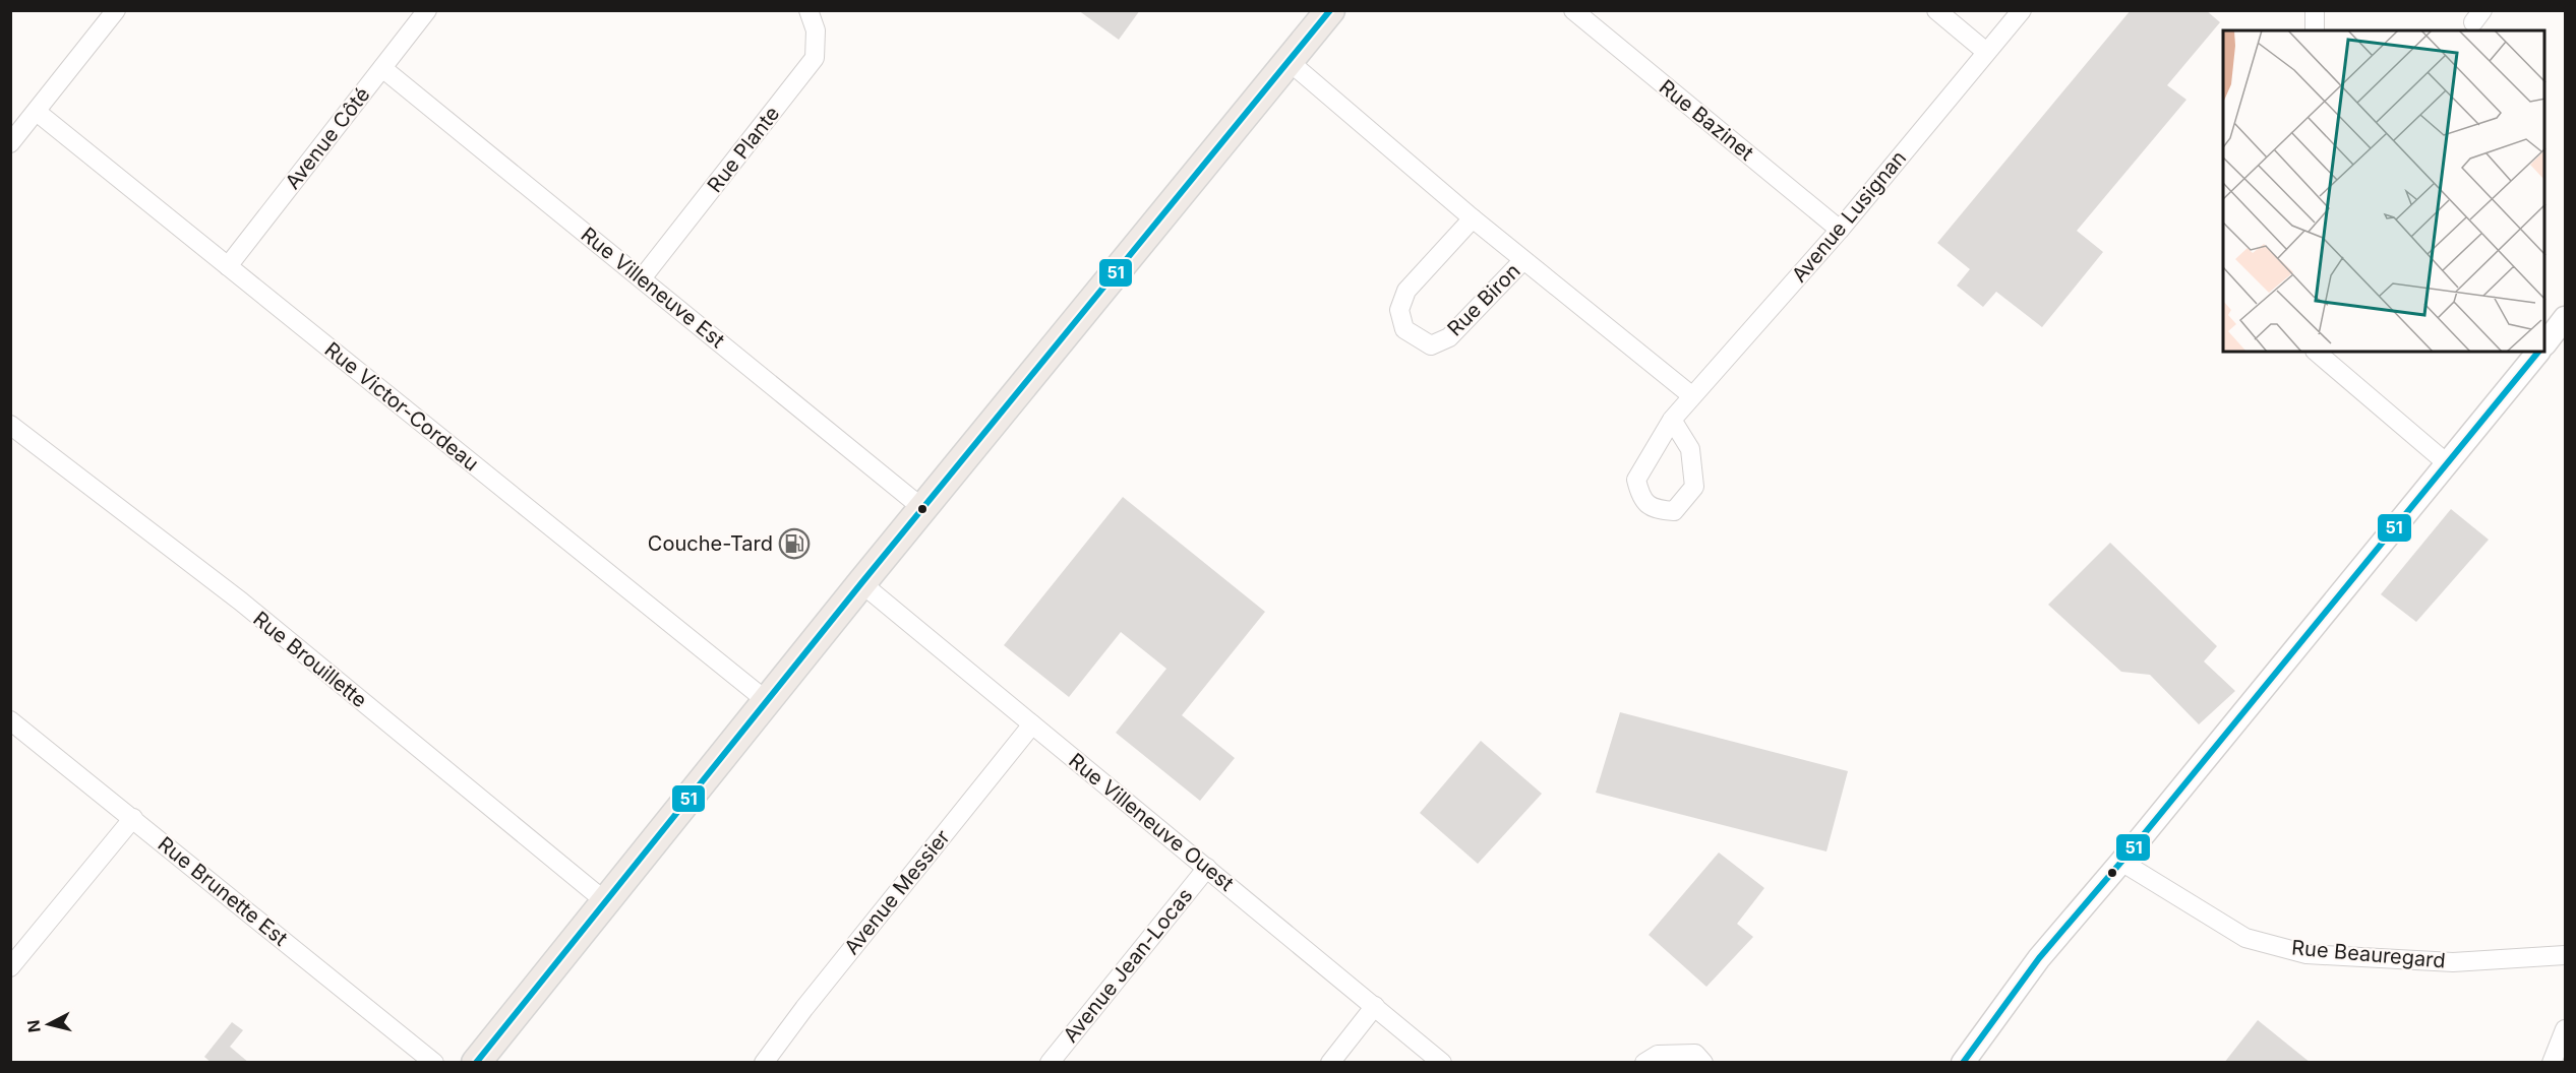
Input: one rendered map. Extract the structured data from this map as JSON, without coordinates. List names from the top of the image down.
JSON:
{
  "streets": {
    "street": [
      "Rue Bazinet",
      "Avenue Côté",
      "Rue Plante",
      "Avenue Lusignan",
      "Rue Villeneuve Est",
      "Rue Biron",
      "Rue Victor-Cordeau",
      "Rue Brouillette",
      "Rue Villeneuve Ouest",
      "Rue Brunette Est",
      "Avenue Messier",
      "Rue Beauregard",
      "Avenue Jean-Locas"
    ]
  },
  "crossings": [
    ["Rue Bazinet", "Avenue Lusignan"],
    ["Avenue Côté", "Rue Villeneuve Est"],
    ["Avenue Côté", "Rue Victor-Cordeau"],
    ["Rue Plante", "Rue Villeneuve Est"],
    ["Avenue Lusignan", "Rue Biron"],
    ["Rue Villeneuve Ouest", "Avenue Messier"],
    ["Rue Villeneuve Ouest", "Avenue Jean-Locas"]
  ],
  "places": {
    "fuel station": ["Couche-Tard"]
  },
  "lines": ["transit line 51"],
  "north": "left"
}
